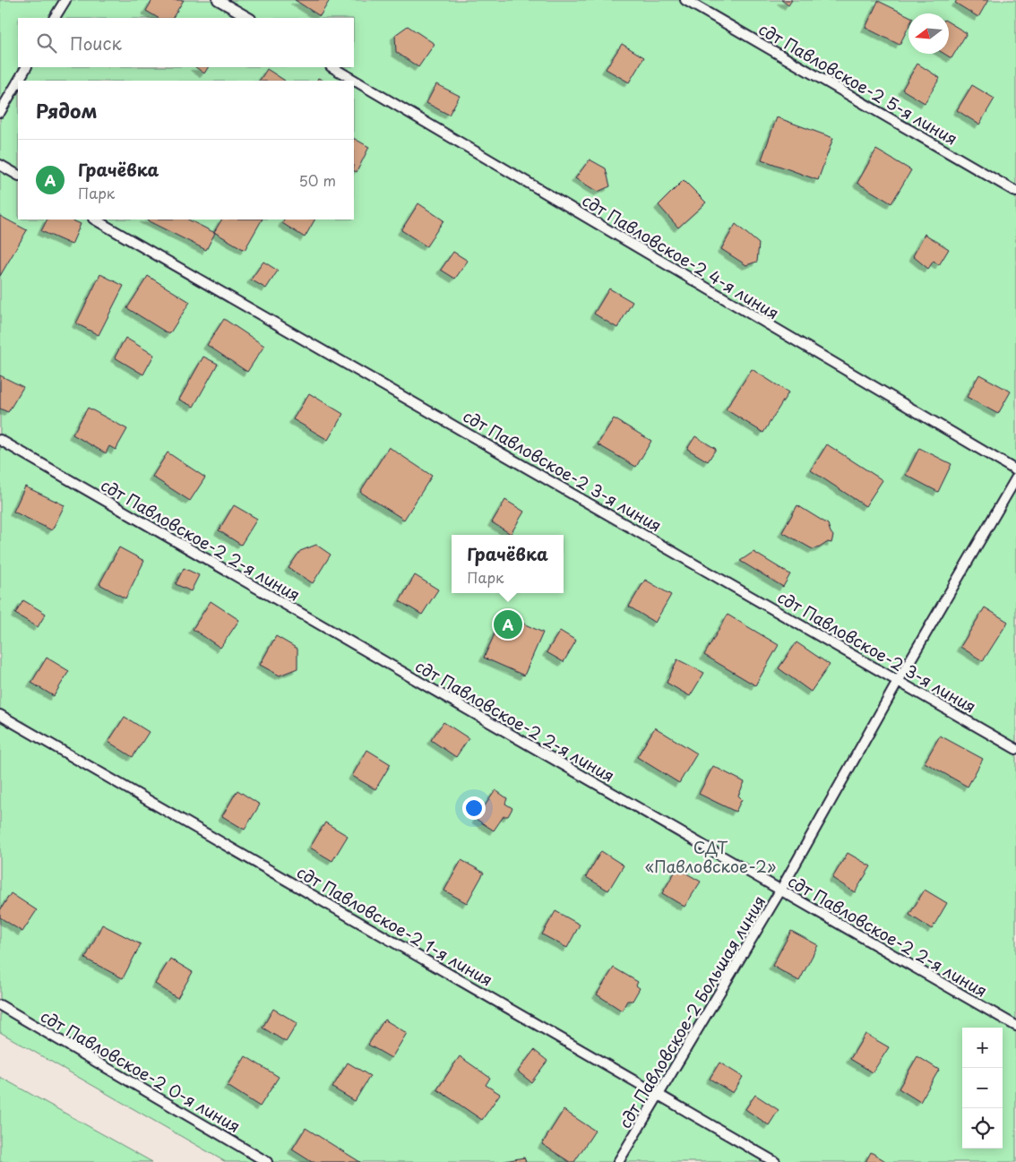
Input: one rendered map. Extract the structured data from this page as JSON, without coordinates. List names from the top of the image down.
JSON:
{
  "streets": {
    "lane": [
      "сдт Павловское-2 5-я линия",
      "сдт Павловское-2 4-я линия",
      "сдт Павловское-2 3-я линия",
      "сдт Павловское-2 2-я линия",
      "сдт Павловское-2 1-я линия",
      "сдт Павловское-2 Большая линия",
      "сдт Павловское-2 0-я линия"
    ]
  },
  "crossings": [
    ["сдт Павловское-2 3-я линия", "сдт Павловское-2 Большая линия"],
    ["сдт Павловское-2 2-я линия", "сдт Павловское-2 Большая линия"],
    ["сдт Павловское-2 1-я линия", "сдт Павловское-2 Большая линия"]
  ],
  "parks": ["СДТ «Павловское-2»"],
  "north": "left",
  "page": {
    "search": "Поиск",
    "heading": "Рядом",
    "list": [
      {
        "mark": "A",
        "name": "Грачёвка",
        "note": "Парк",
        "value": "50 m"
      }
    ],
    "popup": ["Грачёвка", "Парк"],
    "pins": "A",
    "map_buttons": ["+", "−"]
  }
}
